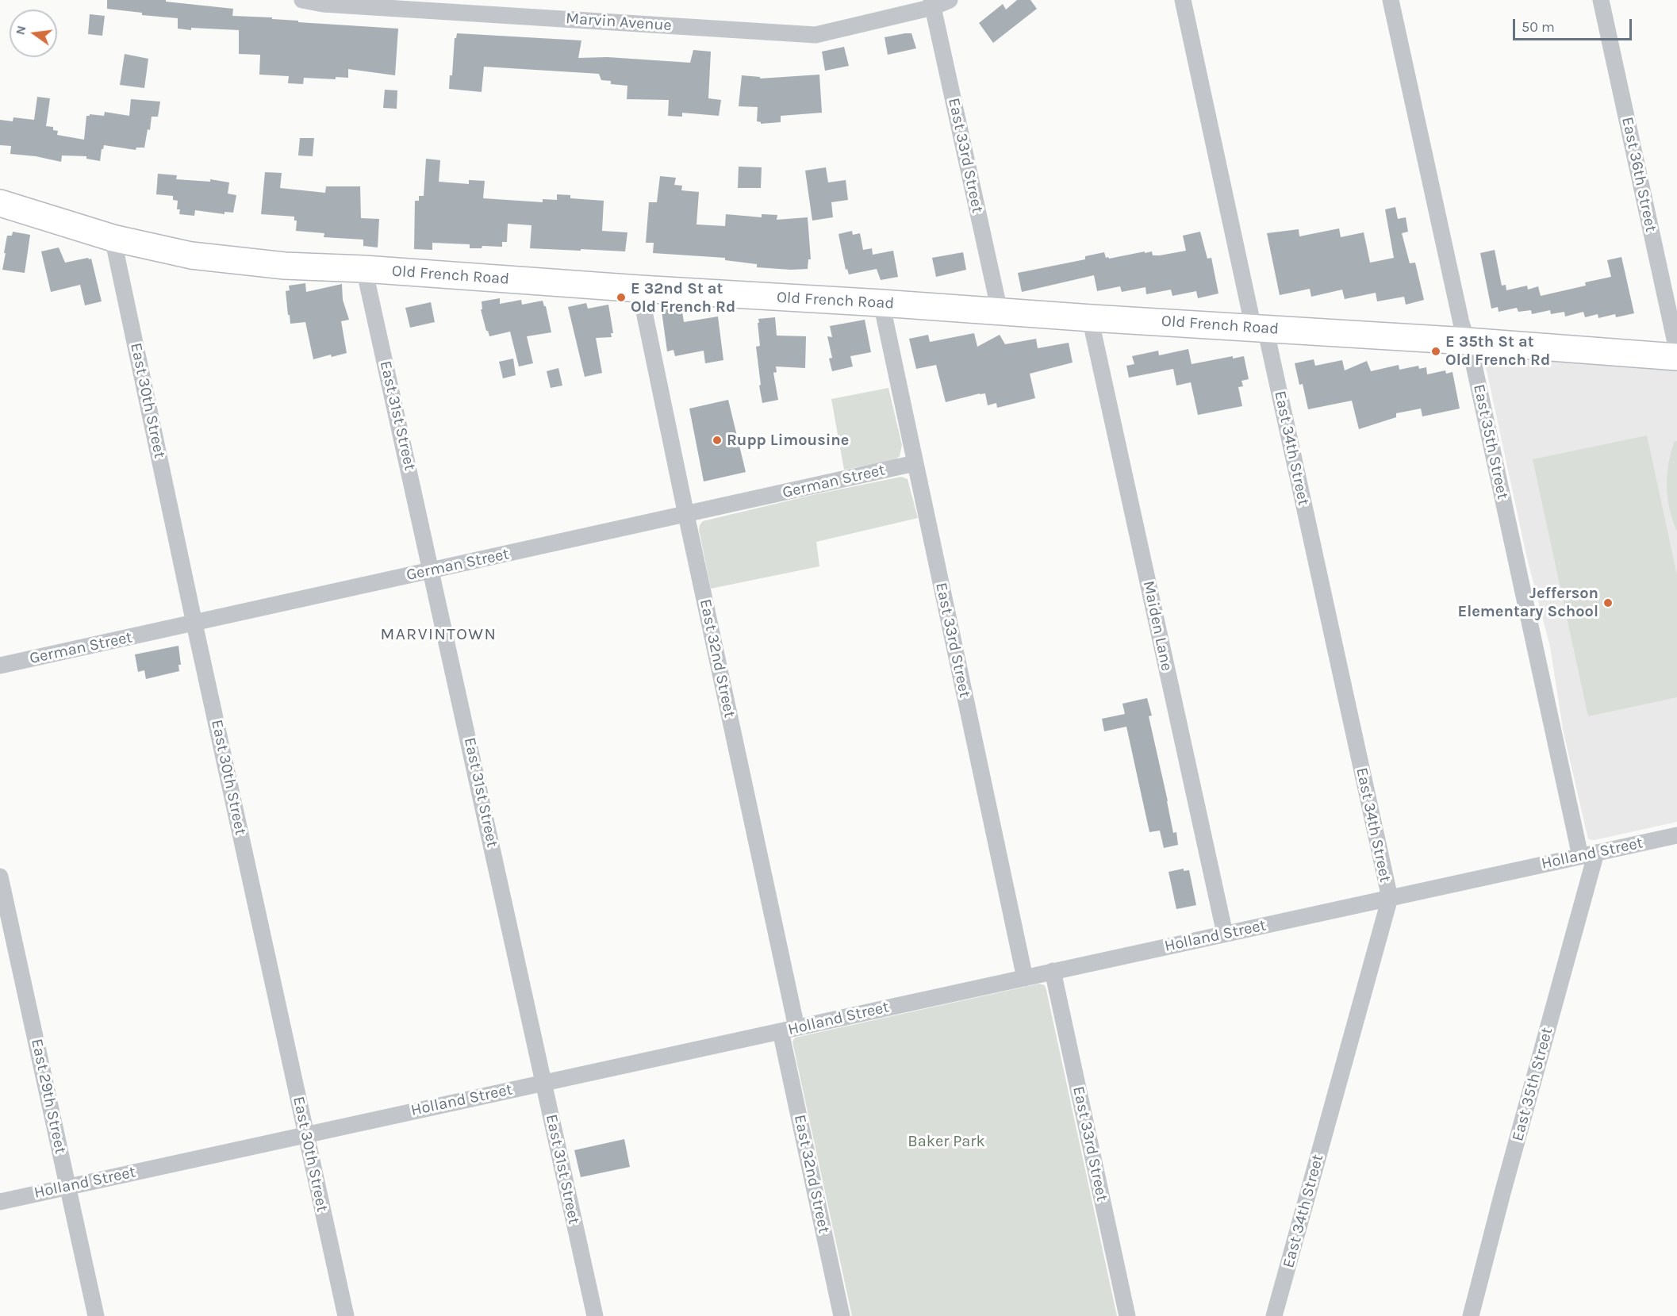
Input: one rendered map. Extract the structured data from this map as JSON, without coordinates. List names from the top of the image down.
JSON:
{
  "streets": {
    "main road": ["Old French Road"],
    "street": [
      "Marvin Avenue",
      "East 33rd Street",
      "East 36th Street",
      "East 30th Street",
      "East 31st Street",
      "East 35th Street",
      "East 34th Street",
      "German Street",
      "Maiden Lane",
      "East 32nd Street",
      "Holland Street",
      "East 29th Street"
    ]
  },
  "crossings": [
    ["Marvin Avenue", "East 33rd Street"],
    ["East 33rd Street", "Old French Road"],
    ["East 33rd Street", "German Street"],
    ["East 33rd Street", "Holland Street"],
    ["Old French Road", "East 30th Street"],
    ["Old French Road", "East 31st Street"],
    ["Old French Road", "East 35th Street"],
    ["Old French Road", "East 34th Street"],
    ["Old French Road", "Maiden Lane"],
    ["Old French Road", "East 32nd Street"],
    ["East 30th Street", "German Street"],
    ["East 30th Street", "Holland Street"],
    ["East 31st Street", "German Street"],
    ["East 31st Street", "Holland Street"],
    ["East 35th Street", "Holland Street"],
    ["East 34th Street", "Holland Street"],
    ["German Street", "East 32nd Street"],
    ["Maiden Lane", "Holland Street"],
    ["East 32nd Street", "Holland Street"],
    ["Holland Street", "East 29th Street"]
  ],
  "districts": ["MARVINTOWN"],
  "parks": ["Baker Park"],
  "places": [
    "E 32nd St at Old French Rd",
    "E 35th St at Old French Rd",
    "Rupp Limousine",
    "Jefferson Elementary School"
  ],
  "scale_bar": "50 m",
  "north": "left"
}
